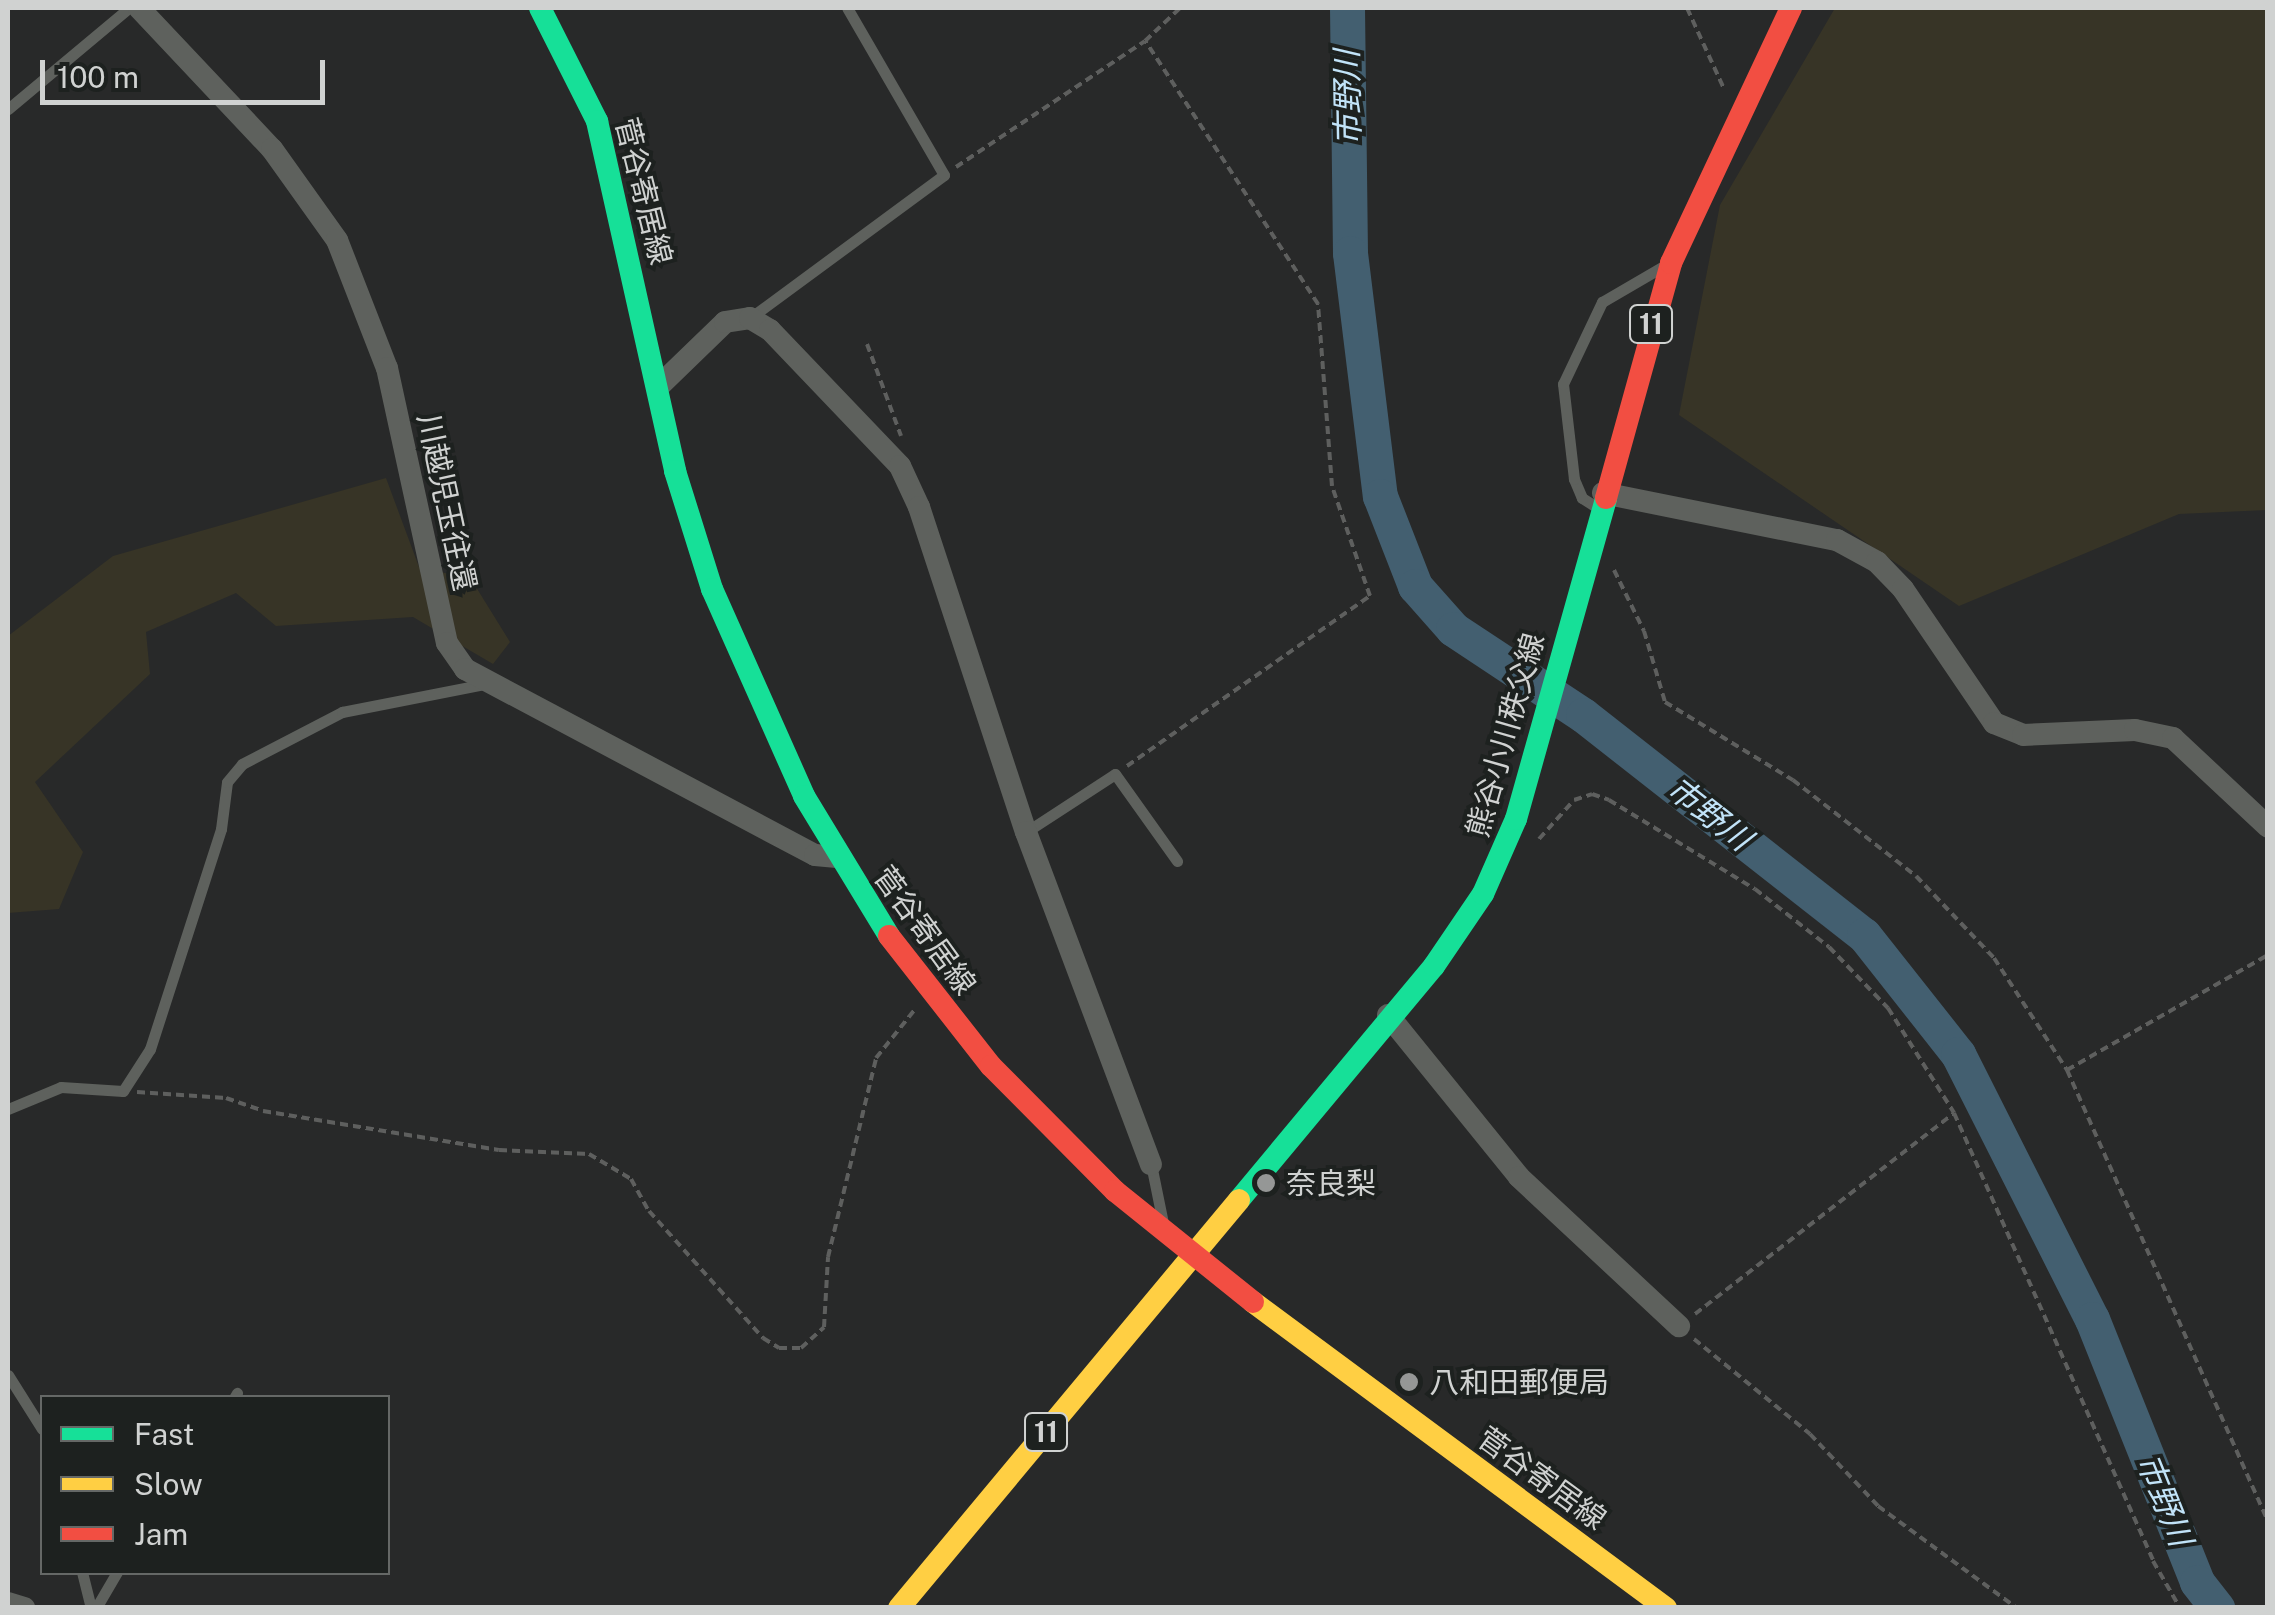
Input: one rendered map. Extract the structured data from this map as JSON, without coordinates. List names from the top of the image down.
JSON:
{
  "streets": {
    "main road": ["菅谷寄居線", "11", "熊谷小川秩父線"],
    "street": ["川越児玉往還"]
  },
  "crossings": [
    ["菅谷寄居線", "川越児玉往還"],
    ["菅谷寄居線", "熊谷小川秩父線"]
  ],
  "water": ["市野川"],
  "places": ["奈良梨", "八和田郵便局"],
  "legend": ["Fast", "Slow", "Jam"],
  "scale_bar": "100 m"
}
